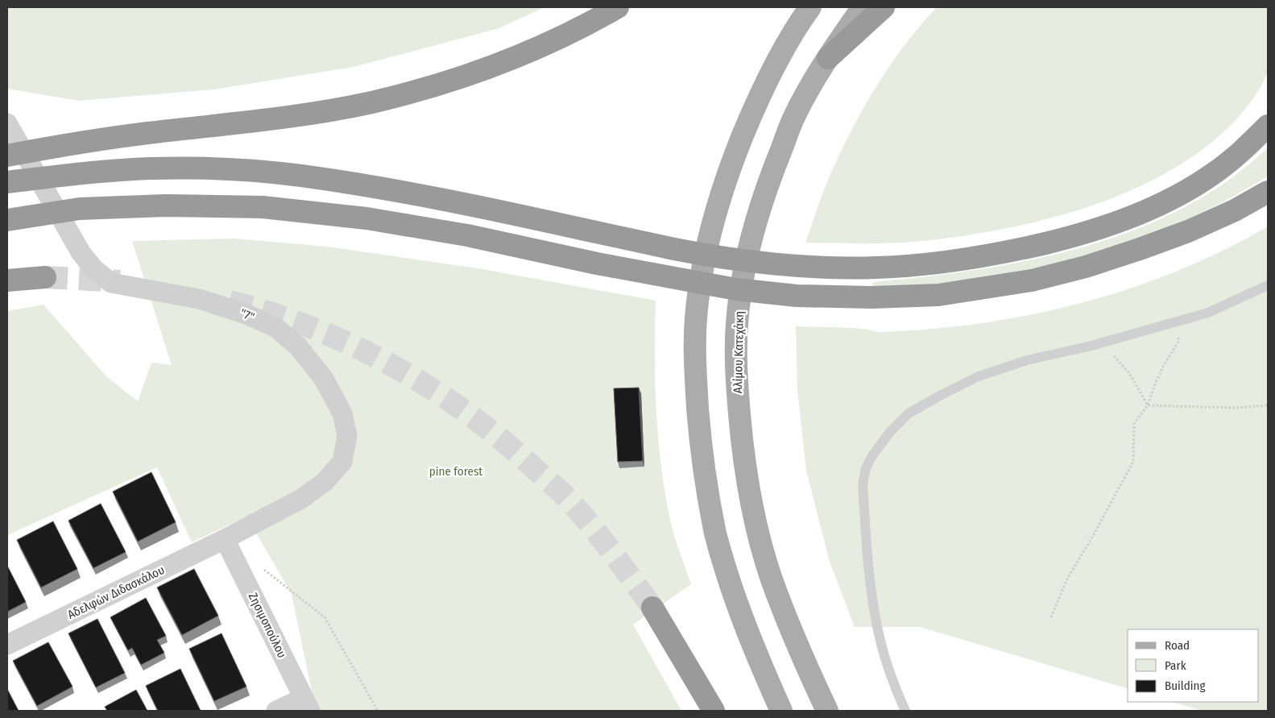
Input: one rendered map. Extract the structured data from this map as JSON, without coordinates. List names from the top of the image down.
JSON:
{
  "streets": {
    "main road": ["Αλίμου Κατεχάκη"],
    "street": ["\"7\"", "Αδελφών Διδασκάλου", "Ζησιμοπούλου"]
  },
  "crossings": [
    ["\"7\"", "Αδελφών Διδασκάλου"],
    ["\"7\"", "Ζησιμοπούλου"],
    ["Αδελφών Διδασκάλου", "Ζησιμοπούλου"]
  ],
  "parks": ["pine forest"],
  "legend": ["Road", "Park", "Building"]
}
